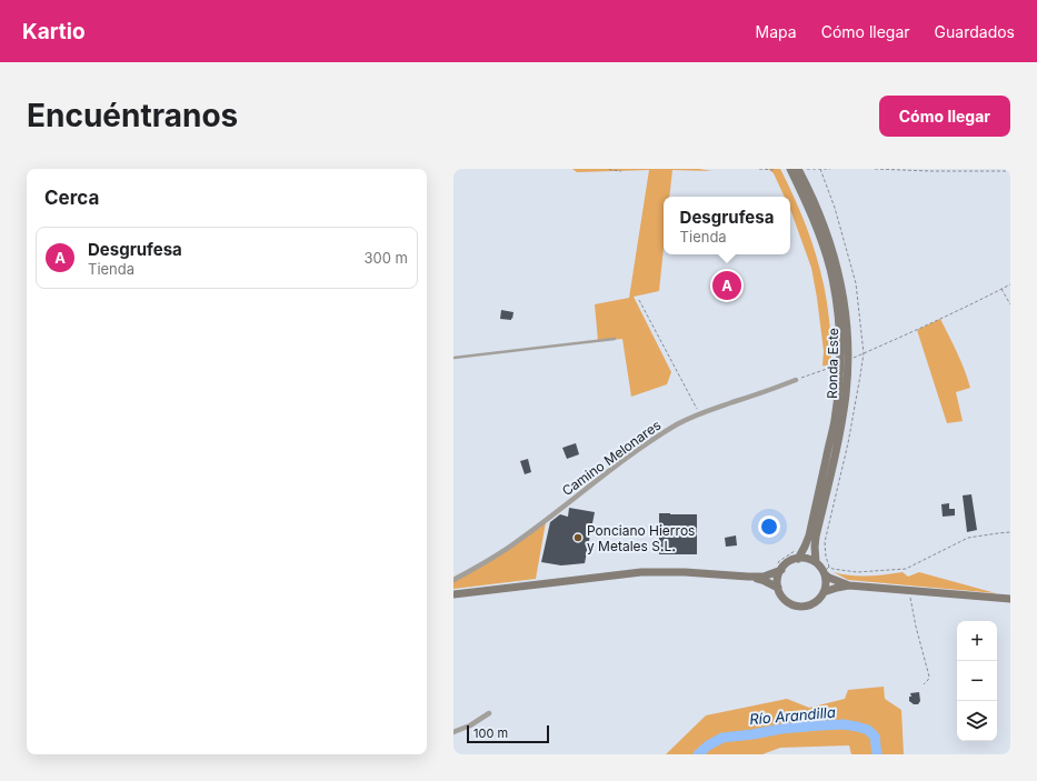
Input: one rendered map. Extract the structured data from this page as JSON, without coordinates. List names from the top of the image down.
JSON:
{
  "streets": {
    "main road": ["Ronda Este"],
    "street": ["Camino Melonares"]
  },
  "water": ["Río Arandilla"],
  "places": ["Ponciano Hierros y Metales S.L."],
  "scale_bar": "100 m",
  "page": {
    "header": "Kartio",
    "nav": ["Mapa", "Cómo llegar", "Guardados"],
    "buttons": "Cómo llegar",
    "title": "Encuéntranos",
    "heading": "Cerca",
    "popup": ["Desgrufesa", "Tienda"],
    "list": [
      {
        "mark": "A",
        "name": "Desgrufesa",
        "note": "Tienda",
        "value": "300 m"
      }
    ],
    "pins": "A",
    "map_buttons": ["+", "−"],
    "scale": "100 m"
  }
}
